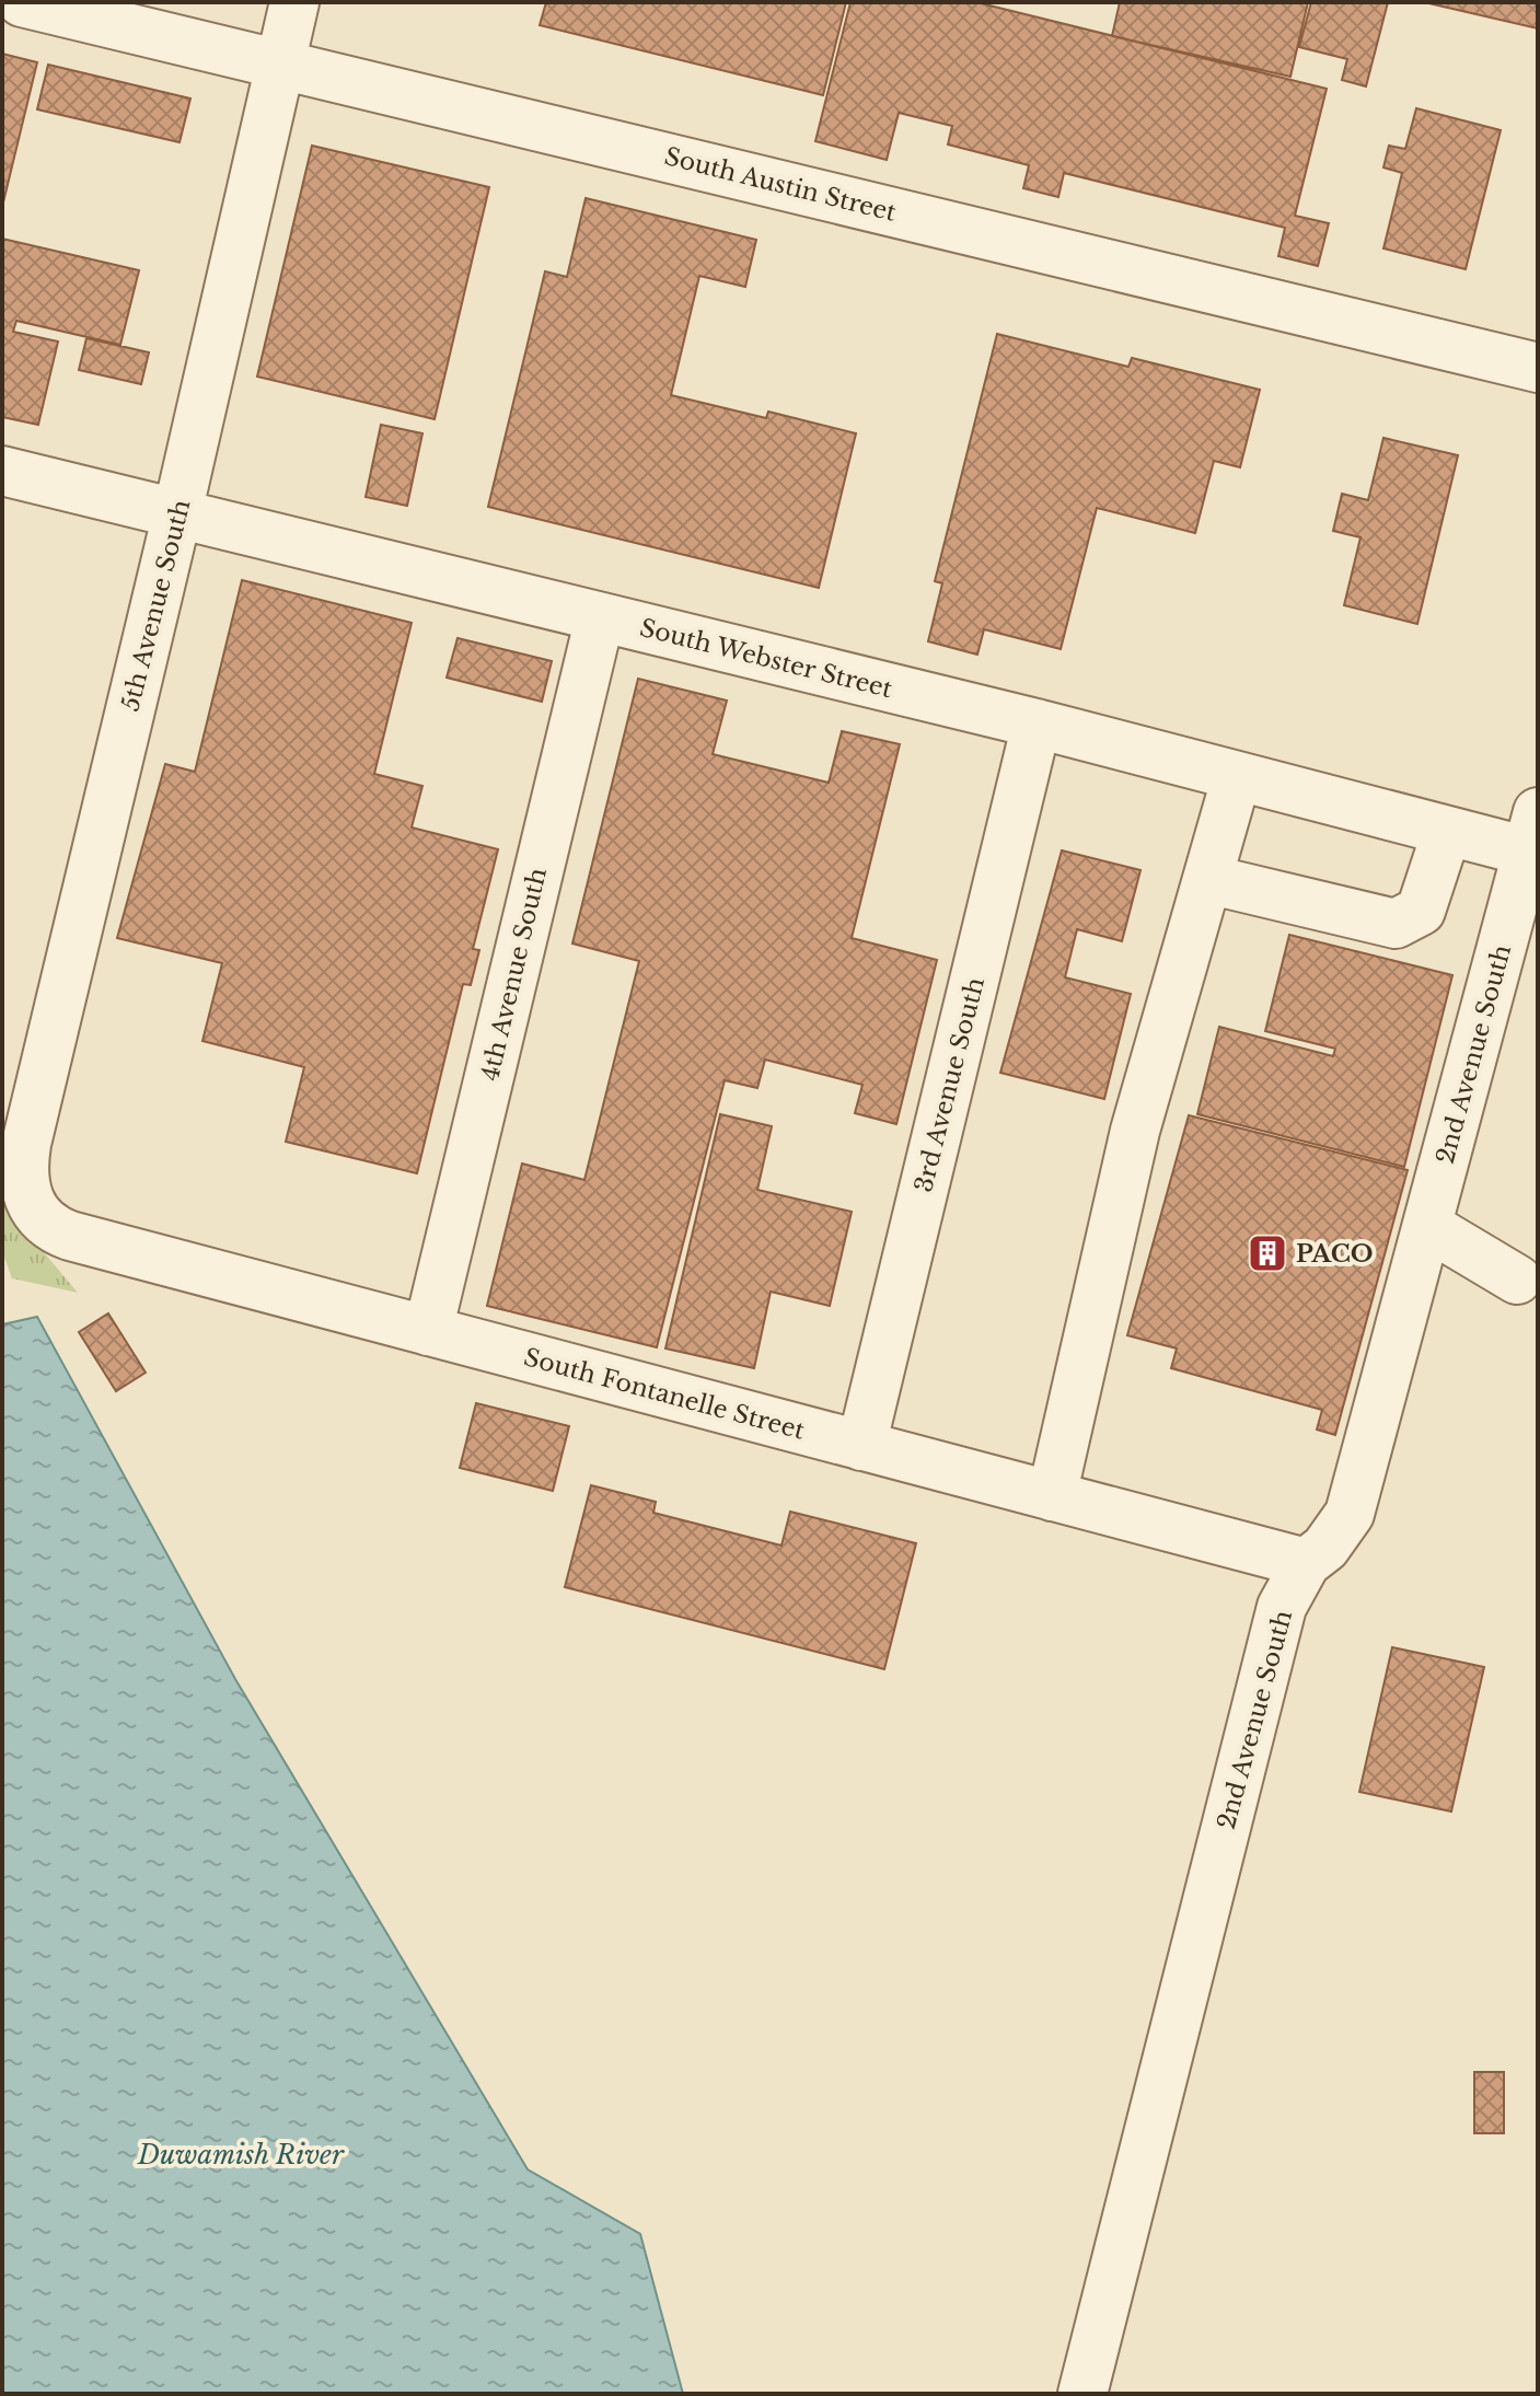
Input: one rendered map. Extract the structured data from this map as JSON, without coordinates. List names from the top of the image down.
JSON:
{
  "streets": {
    "street": [
      "South Austin Street",
      "5th Avenue South",
      "South Webster Street",
      "4th Avenue South",
      "2nd Avenue South",
      "3rd Avenue South",
      "South Fontanelle Street"
    ]
  },
  "crossings": [
    ["South Austin Street", "5th Avenue South"],
    ["5th Avenue South", "South Webster Street"],
    ["5th Avenue South", "South Fontanelle Street"],
    ["South Webster Street", "4th Avenue South"],
    ["South Webster Street", "2nd Avenue South"],
    ["South Webster Street", "3rd Avenue South"],
    ["4th Avenue South", "South Fontanelle Street"],
    ["2nd Avenue South", "South Fontanelle Street"],
    ["3rd Avenue South", "South Fontanelle Street"]
  ],
  "water": ["Duwamish River"],
  "places": {
    "building": ["PACO"]
  }
}
